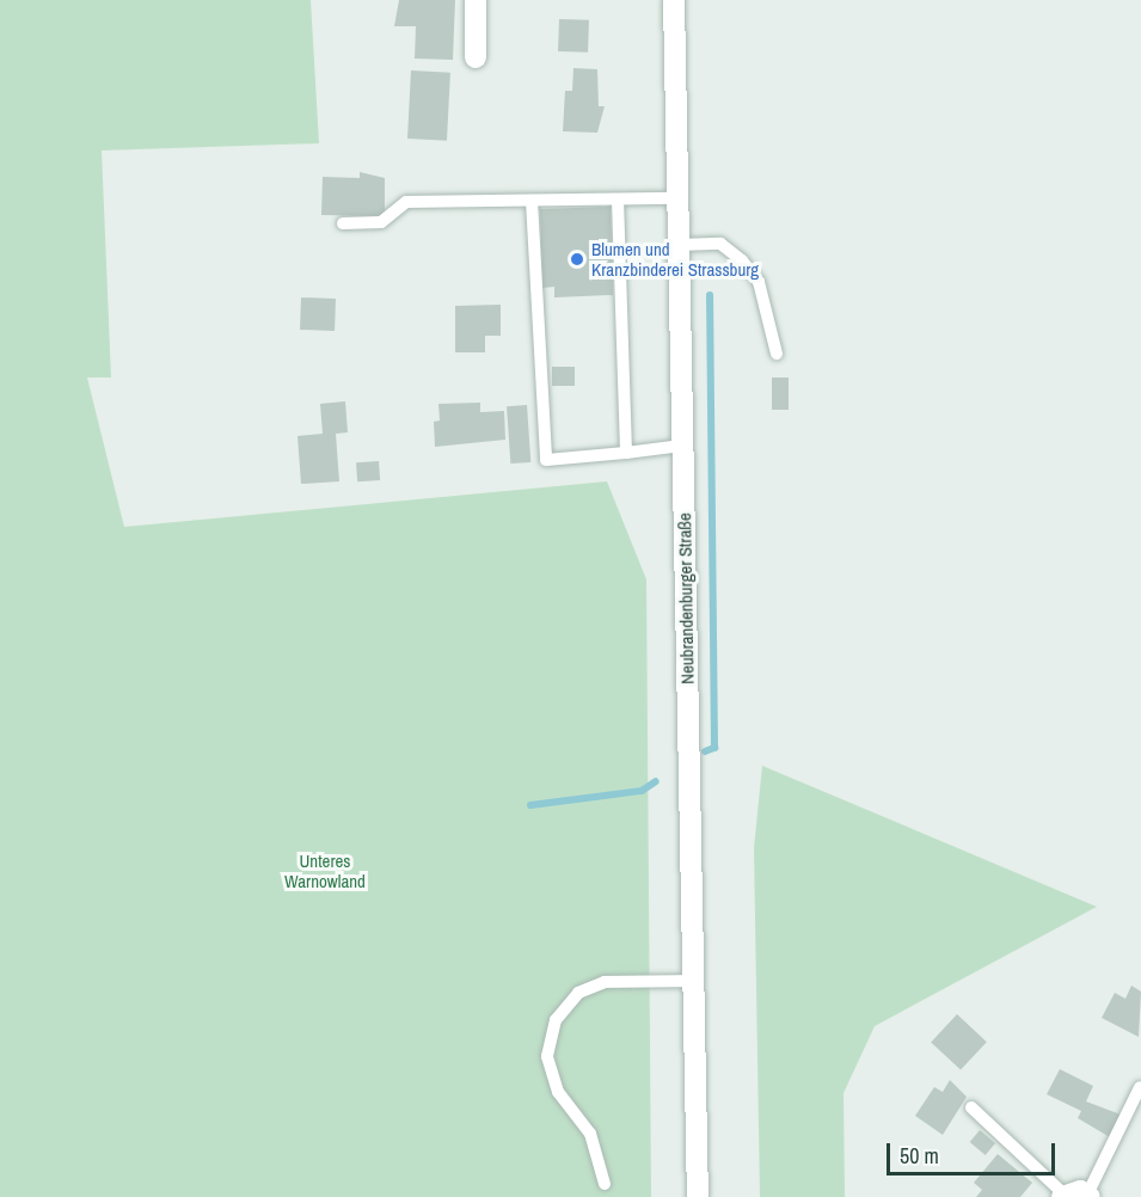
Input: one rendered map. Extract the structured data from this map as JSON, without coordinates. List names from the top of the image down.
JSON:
{
  "streets": {
    "main road": ["Neubrandenburger Straße"]
  },
  "parks": ["Unteres Warnowland"],
  "places": ["Blumen und Kranzbinderei Strassburg"],
  "scale_bar": "50 m"
}
